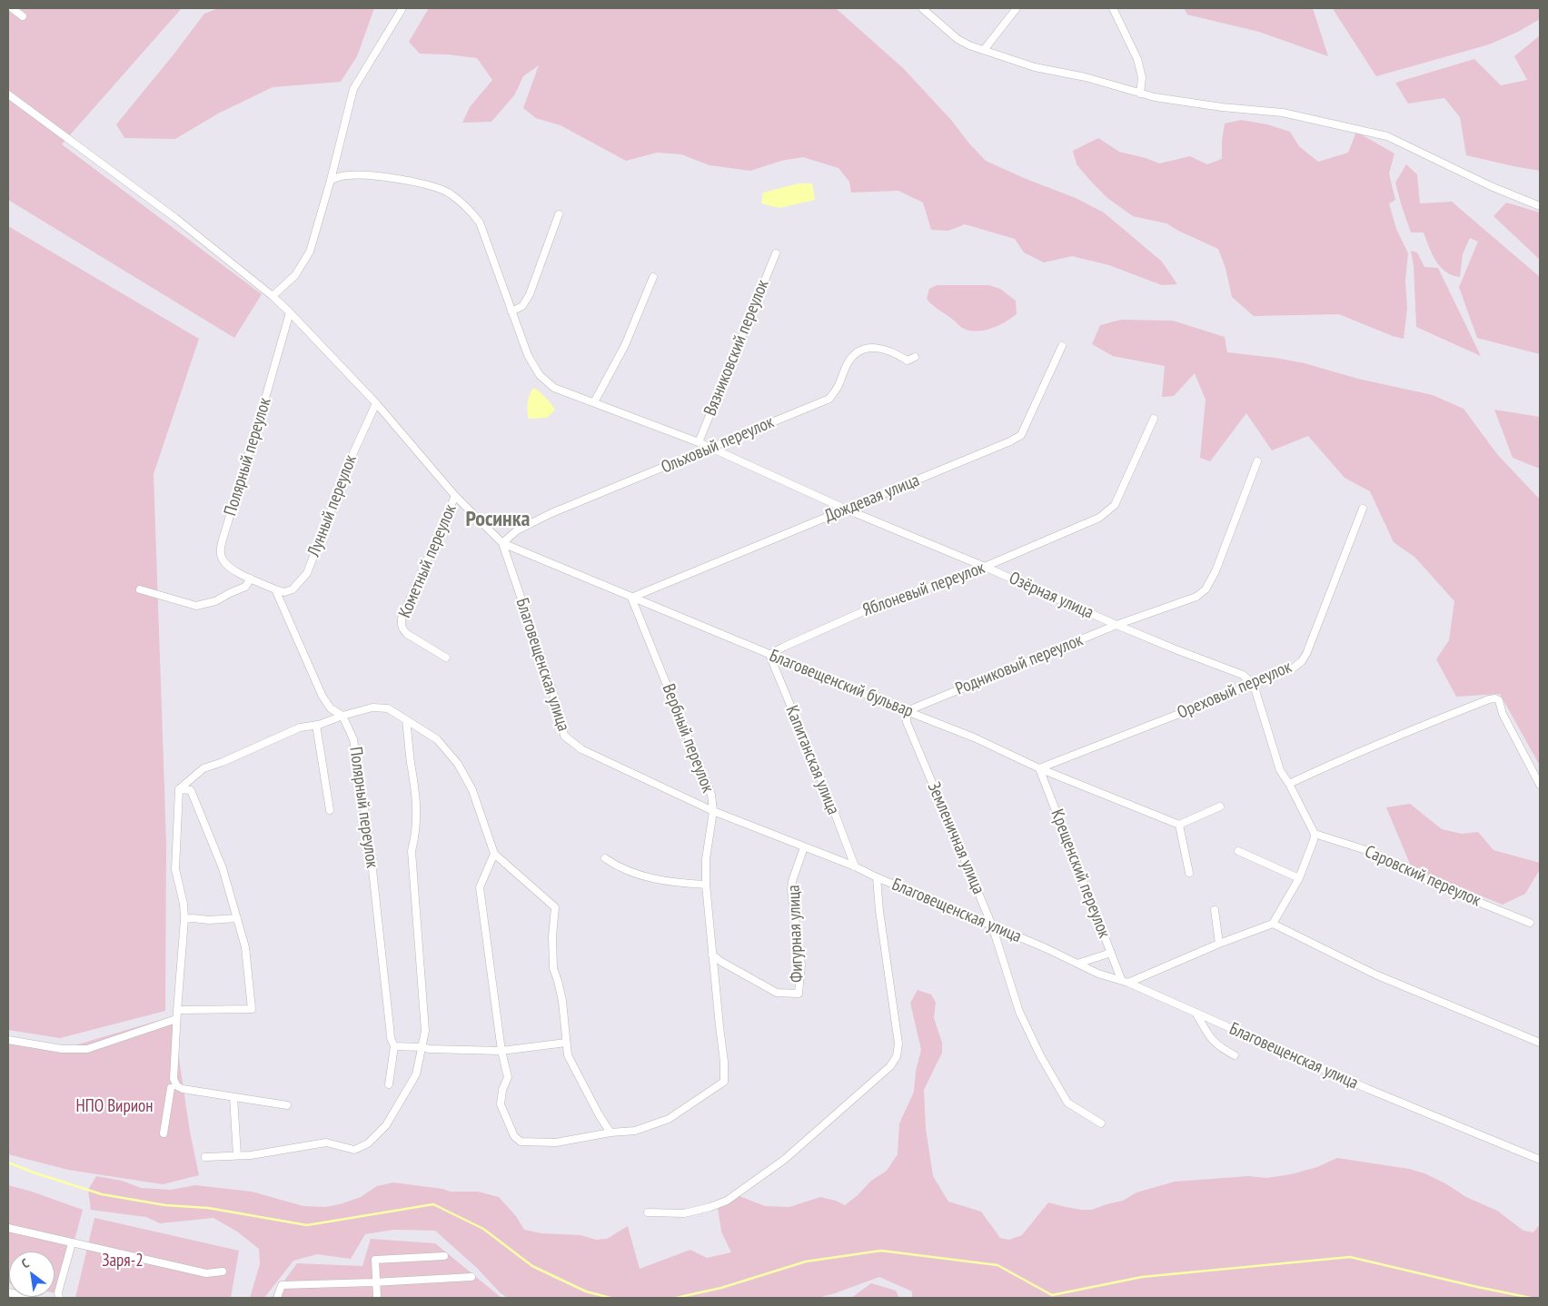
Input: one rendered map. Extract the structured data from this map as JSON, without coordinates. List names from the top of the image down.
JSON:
{
  "streets": {
    "street": [
      "Вязниковский переулок",
      "Ольховый переулок",
      "Полярный переулок",
      "Дождевая улица",
      "Лунный переулок",
      "Кометный переулок",
      "Яблоневый переулок",
      "Озёрная улица",
      "Благовещенская улица",
      "Родниковый переулок",
      "Благовещенский бульвар",
      "Ореховый переулок",
      "Вербный переулок",
      "Капитанская улица",
      "Земленичная улица",
      "Крещенский переулок",
      "Саровский переулок",
      "Фигурная улица"
    ]
  },
  "crossings": [
    ["Вязниковский переулок", "Озёрная улица"],
    ["Ольховый переулок", "Озёрная улица"],
    ["Ольховый переулок", "Благовещенская улица"],
    ["Ольховый переулок", "Благовещенский бульвар"],
    ["Полярный переулок", "Лунный переулок"],
    ["Дождевая улица", "Озёрная улица"],
    ["Дождевая улица", "Благовещенский бульвар"],
    ["Дождевая улица", "Вербный переулок"],
    ["Яблоневый переулок", "Озёрная улица"],
    ["Яблоневый переулок", "Благовещенский бульвар"],
    ["Яблоневый переулок", "Капитанская улица"],
    ["Озёрная улица", "Родниковый переулок"],
    ["Озёрная улица", "Ореховый переулок"],
    ["Благовещенская улица", "Благовещенский бульвар"],
    ["Благовещенская улица", "Вербный переулок"],
    ["Благовещенская улица", "Капитанская улица"],
    ["Благовещенская улица", "Земленичная улица"],
    ["Благовещенская улица", "Крещенский переулок"],
    ["Благовещенская улица", "Фигурная улица"],
    ["Родниковый переулок", "Благовещенский бульвар"],
    ["Родниковый переулок", "Земленичная улица"],
    ["Благовещенский бульвар", "Ореховый переулок"],
    ["Благовещенский бульвар", "Вербный переулок"],
    ["Благовещенский бульвар", "Капитанская улица"],
    ["Благовещенский бульвар", "Земленичная улица"],
    ["Благовещенский бульвар", "Крещенский переулок"],
    ["Ореховый переулок", "Крещенский переулок"],
    ["Вербный переулок", "Фигурная улица"]
  ],
  "districts": ["Росинка"],
  "parks": ["НПО Вирион", "Заря-2"],
  "north": "top left"
}
